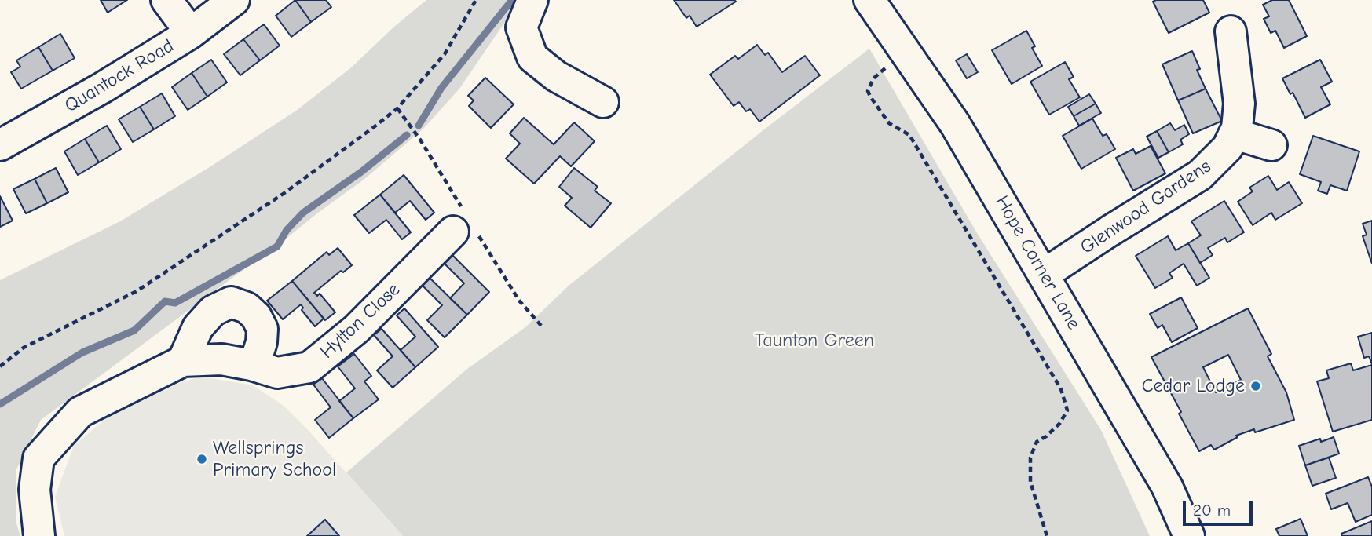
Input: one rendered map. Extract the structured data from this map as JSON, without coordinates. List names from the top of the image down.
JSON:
{
  "streets": {
    "street": [
      "Quantock Road",
      "Glenwood Gardens",
      "Hope Corner Lane",
      "Hylton Close"
    ]
  },
  "crossings": [
    ["Glenwood Gardens", "Hope Corner Lane"]
  ],
  "parks": ["Taunton Green"],
  "places": ["Cedar Lodge", "Wellsprings Primary School"],
  "scale_bar": "20 m"
}
